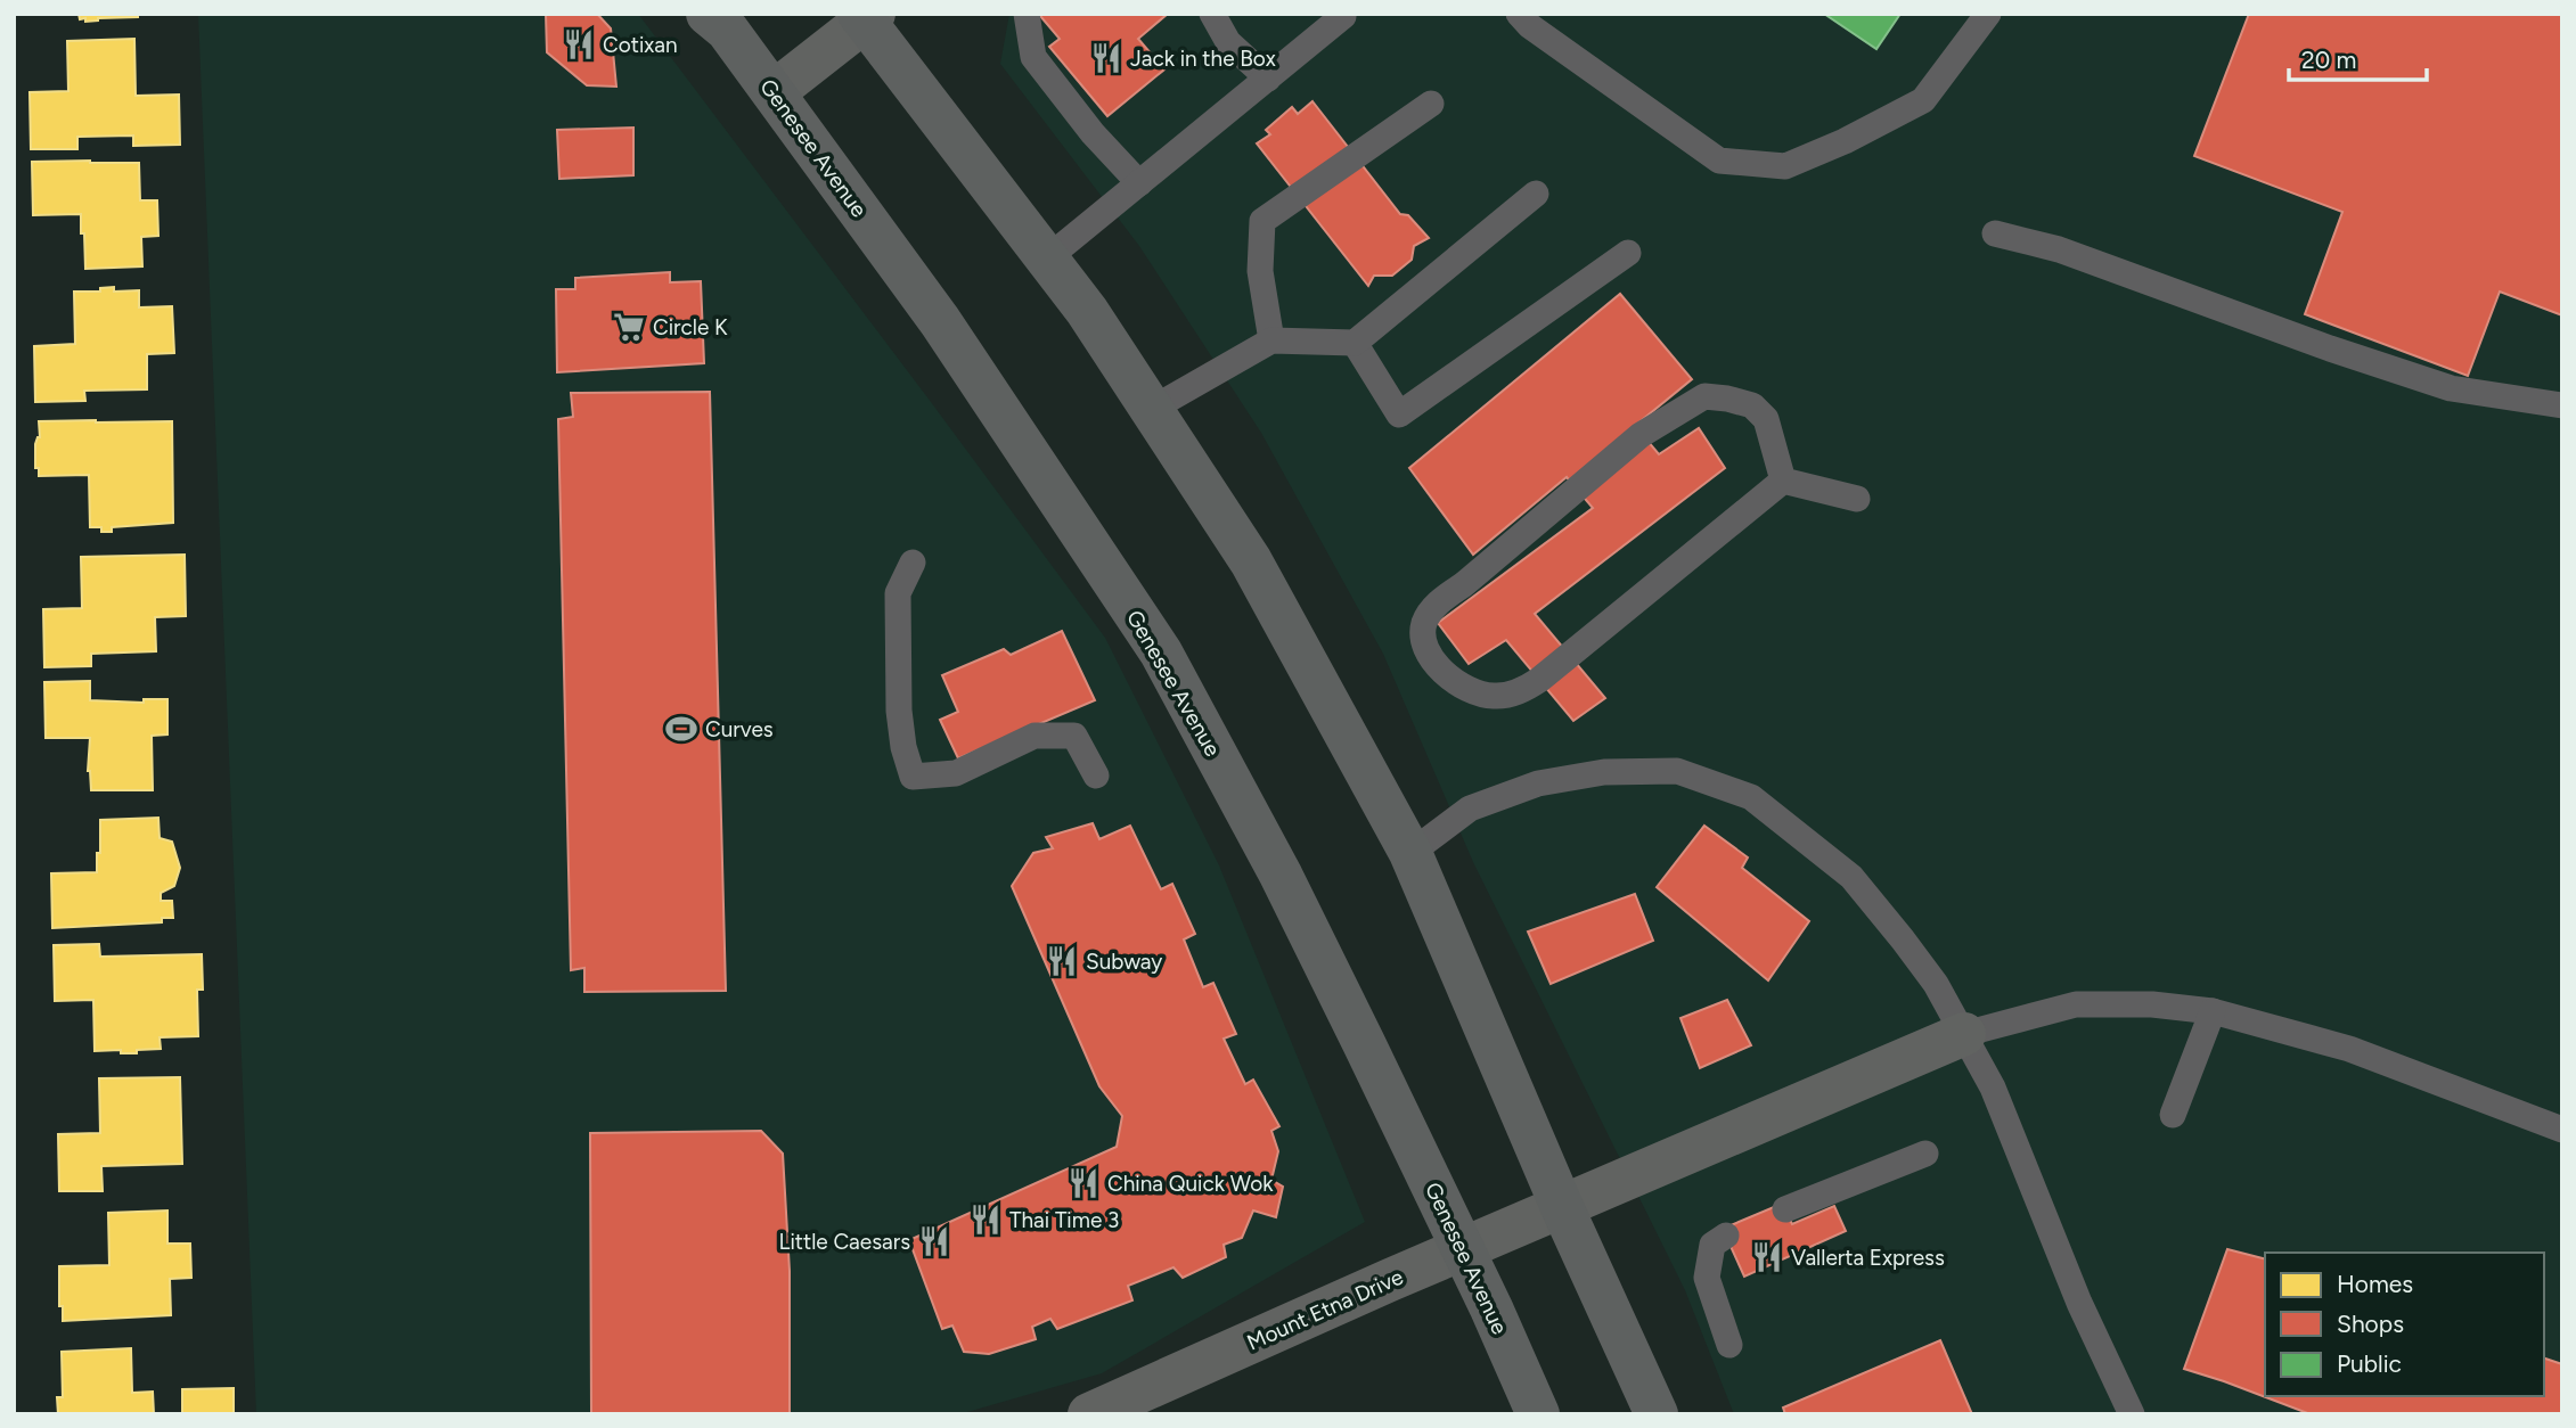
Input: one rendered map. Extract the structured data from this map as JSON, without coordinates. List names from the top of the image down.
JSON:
{
  "streets": {
    "main road": ["Genesee Avenue"],
    "street": ["Mount Etna Drive"]
  },
  "crossings": [
    ["Genesee Avenue", "Mount Etna Drive"]
  ],
  "places": {
    "restaurant": [
      "Cotixan",
      "Jack in the Box",
      "Subway",
      "China Quick Wok",
      "Thai Time 3",
      "Little Caesars",
      "Vallerta Express"
    ],
    "supermarket": ["Circle K"],
    "sports": ["Curves"]
  },
  "legend": ["Homes", "Shops", "Public"],
  "scale_bar": "20 m"
}
